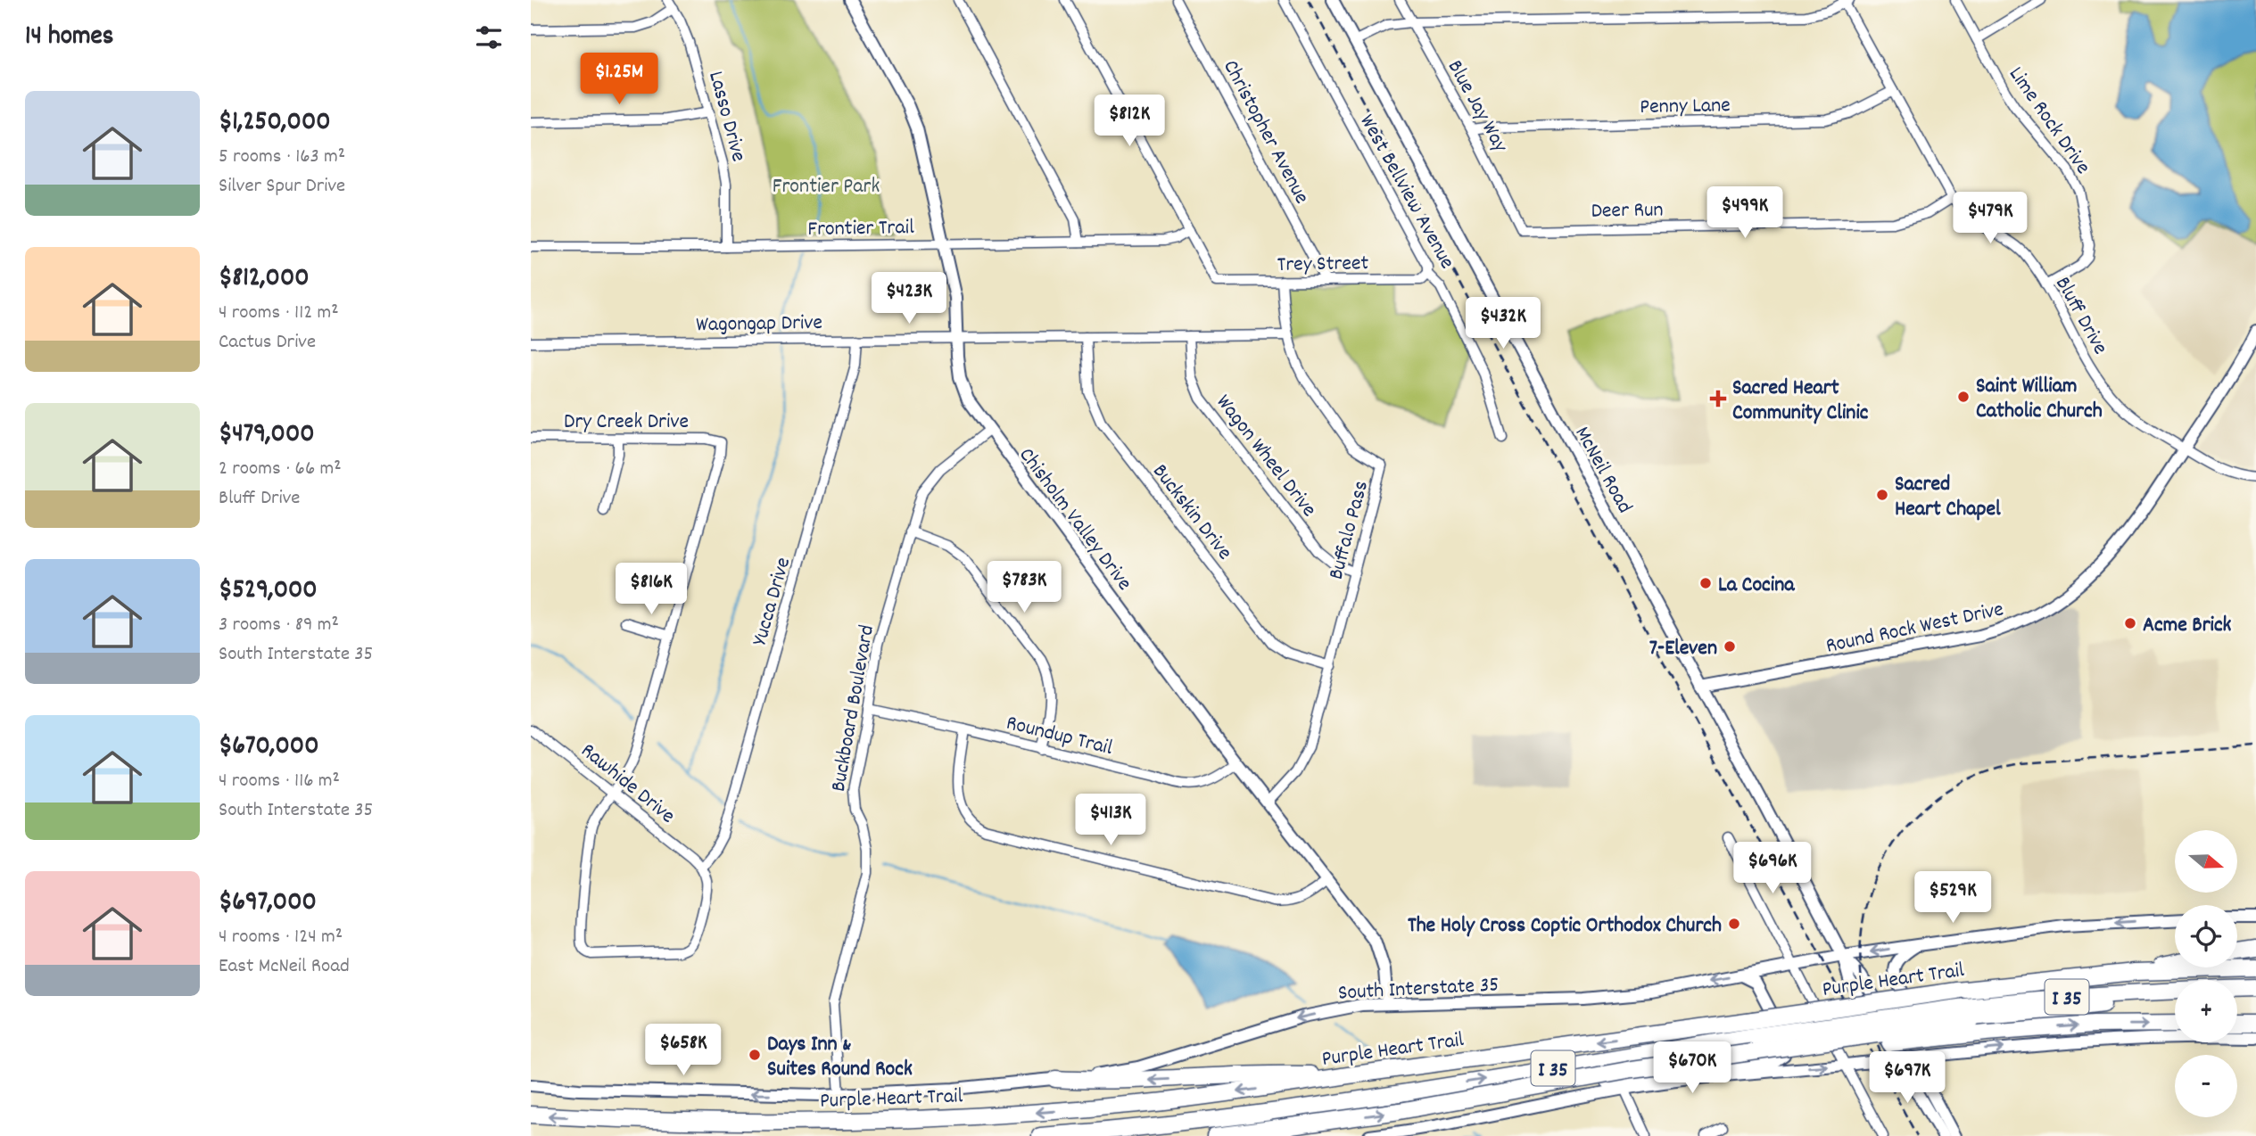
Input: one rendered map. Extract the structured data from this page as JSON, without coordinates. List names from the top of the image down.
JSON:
{
  "streets": {
    "highway": ["Purple Heart Trail", "I 35"],
    "main road": [
      "McNeil Road",
      "Chisholm Valley Drive",
      "Round Rock West Drive",
      "South Interstate 35"
    ],
    "street": [
      "Penny Lane",
      "Blue Jay Way",
      "Lasso Drive",
      "Lime Rock Drive",
      "Christopher Avenue",
      "West Bellview Avenue",
      "Deer Run",
      "Frontier Trail",
      "Trey Street",
      "Bluff Drive",
      "Wagongap Drive",
      "Dry Creek Drive",
      "Wagon Wheel Drive",
      "Buckskin Drive",
      "Buffalo Pass",
      "Yucca Drive",
      "Buckboard Boulevard",
      "Roundup Trail",
      "Rawhide Drive"
    ]
  },
  "crossings": [
    ["Penny Lane", "Blue Jay Way"],
    ["Penny Lane", "Bluff Drive"],
    ["Blue Jay Way", "Deer Run"],
    ["Lasso Drive", "Frontier Trail"],
    ["Lime Rock Drive", "Bluff Drive"],
    ["Christopher Avenue", "Trey Street"],
    ["West Bellview Avenue", "Trey Street"],
    ["Deer Run", "Bluff Drive"],
    ["Frontier Trail", "Trey Street"],
    ["Frontier Trail", "Chisholm Valley Drive"],
    ["Trey Street", "Buffalo Pass"],
    ["Bluff Drive", "Round Rock West Drive"],
    ["Wagongap Drive", "Wagon Wheel Drive"],
    ["Wagongap Drive", "Buckskin Drive"],
    ["Wagongap Drive", "Chisholm Valley Drive"],
    ["Wagongap Drive", "Buffalo Pass"],
    ["Wagongap Drive", "Yucca Drive"],
    ["Wagon Wheel Drive", "Buffalo Pass"],
    ["McNeil Road", "Round Rock West Drive"],
    ["McNeil Road", "South Interstate 35"],
    ["Buckskin Drive", "Buffalo Pass"],
    ["Chisholm Valley Drive", "Buffalo Pass"],
    ["Chisholm Valley Drive", "Buckboard Boulevard"],
    ["Chisholm Valley Drive", "Roundup Trail"],
    ["Chisholm Valley Drive", "South Interstate 35"],
    ["Yucca Drive", "Rawhide Drive"],
    ["Buckboard Boulevard", "Roundup Trail"],
    ["Buckboard Boulevard", "South Interstate 35"]
  ],
  "one_way": ["South Interstate 35"],
  "parks": ["Frontier Park"],
  "places": {
    "other": [
      "Saint William Catholic Church",
      "Sacred Heart Chapel",
      "La Cocina",
      "Acme Brick",
      "7-Eleven",
      "The Holy Cross Coptic Orthodox Church",
      "Days Inn & Suites Round Rock"
    ],
    "health": ["Sacred Heart Community Clinic"]
  },
  "north": "right",
  "page": {
    "heading": "14 homes",
    "price": [
      "$1.25M",
      "$812K",
      "$499K",
      "$479K",
      "$423K",
      "$432K",
      "$783K",
      "$816K",
      "$413K",
      "$696K",
      "$529K",
      "$658K",
      "$670K",
      "$697K"
    ],
    "list": [
      {
        "name": "$1,250,000",
        "note": "5 rooms · 163 m² · Silver Spur Drive"
      },
      {
        "name": "$812,000",
        "note": "4 rooms · 112 m² · Cactus Drive"
      },
      {
        "name": "$479,000",
        "note": "2 rooms · 66 m² · Bluff Drive"
      },
      {
        "name": "$529,000",
        "note": "3 rooms · 89 m² · South Interstate 35"
      },
      {
        "name": "$670,000",
        "note": "4 rooms · 116 m² · South Interstate 35"
      },
      {
        "name": "$697,000",
        "note": "4 rooms · 124 m² · East McNeil Road"
      }
    ],
    "map_buttons": ["+", "−"]
  }
}
